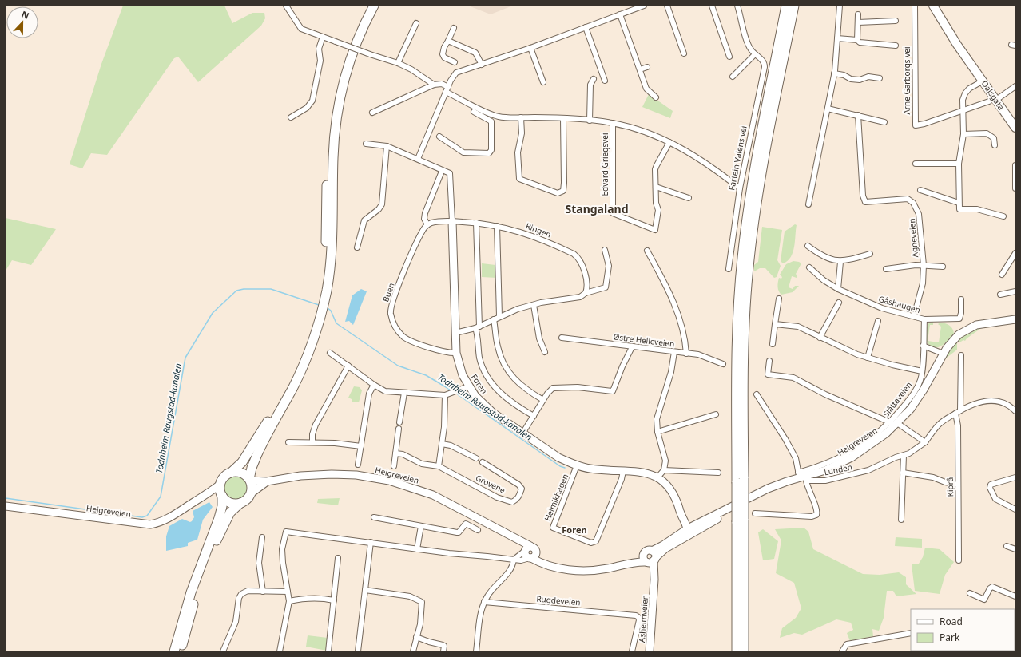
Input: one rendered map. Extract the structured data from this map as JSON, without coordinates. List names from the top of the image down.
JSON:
{
  "streets": {
    "main road": [
      "Oalsgata",
      "Foren",
      "Heigreveien",
      "Asheimveien"
    ],
    "street": [
      "Arne Garborgs vei",
      "Fartein Valens vei",
      "Edvard Griegsvei",
      "Ringen",
      "Agneveien",
      "Buen",
      "Gåshaugen",
      "Østre Helleveien",
      "Slåttaveien",
      "Lunden",
      "Grovene",
      "Kiprå",
      "Helmikhagen",
      "Rugdeveien"
    ]
  },
  "crossings": [
    ["Fartein Valens vei", "Edvard Griegsvei"],
    ["Ringen", "Foren"],
    ["Agneveien", "Gåshaugen"],
    ["Buen", "Foren"],
    ["Gåshaugen", "Slåttaveien"],
    ["Foren", "Heigreveien"],
    ["Foren", "Helmikhagen"],
    ["Slåttaveien", "Heigreveien"],
    ["Heigreveien", "Asheimveien"],
    ["Lunden", "Kiprå"]
  ],
  "districts": ["Stangaland", "Foren"],
  "water": ["Todnheim Raugstad-kanalen"],
  "legend": ["Road", "Park"],
  "north": "top"
}
